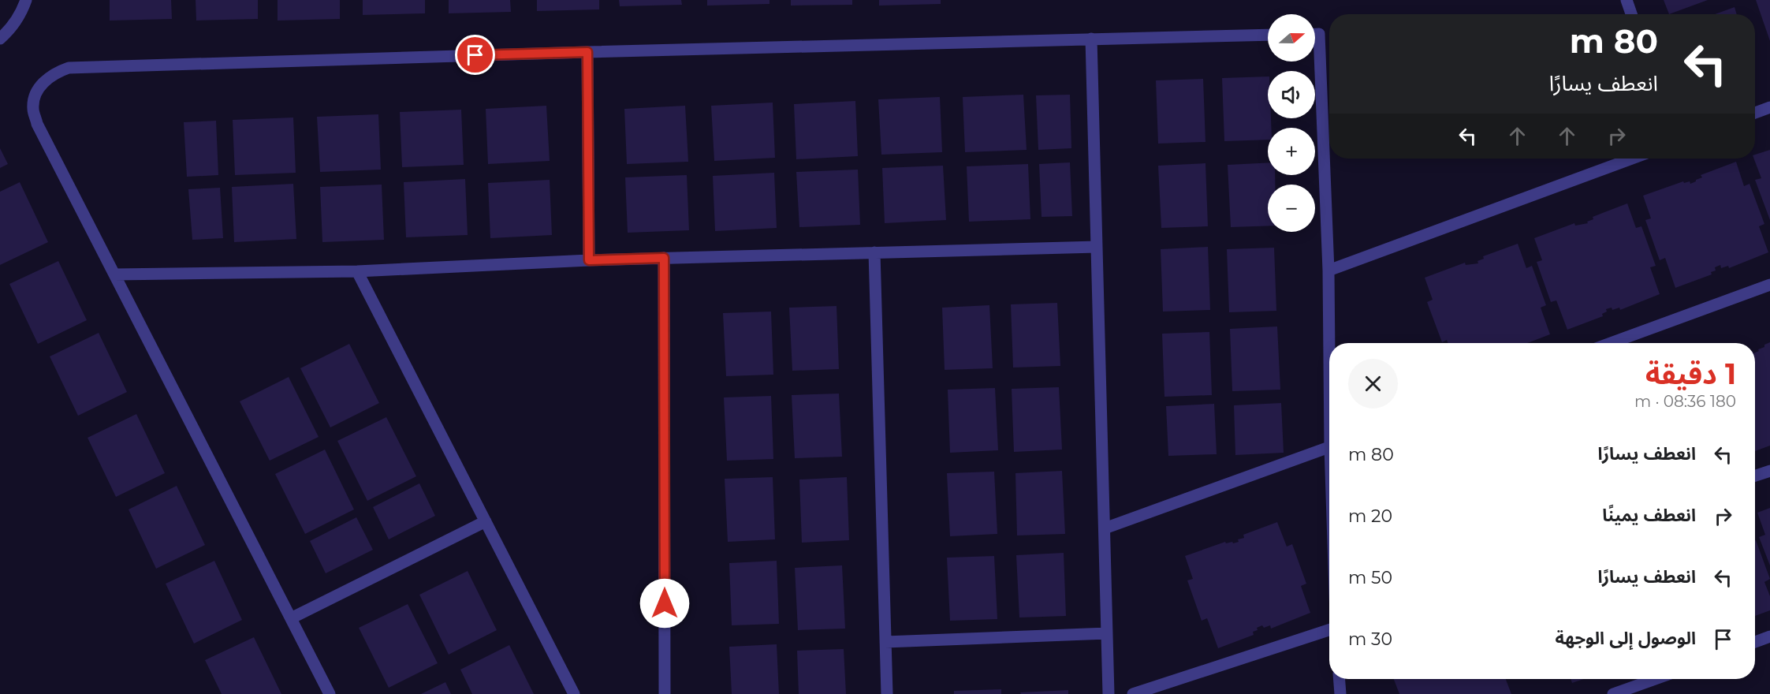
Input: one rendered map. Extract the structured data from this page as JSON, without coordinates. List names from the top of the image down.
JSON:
{
  "north": "right",
  "page": {
    "map_buttons": ["+", "−"],
    "turn": ["80 m", "انعطف يسارًا"],
    "heading": ["1 دقيقة", "180 m · 08:36"],
    "list": [
      {
        "name": "انعطف يسارًا",
        "value": "80 m"
      },
      {
        "name": "انعطف يمينًا",
        "value": "20 m"
      },
      {
        "name": "انعطف يسارًا",
        "value": "50 m"
      },
      {
        "name": "الوصول إلى الوجهة",
        "value": "30 m"
      }
    ]
  }
}
